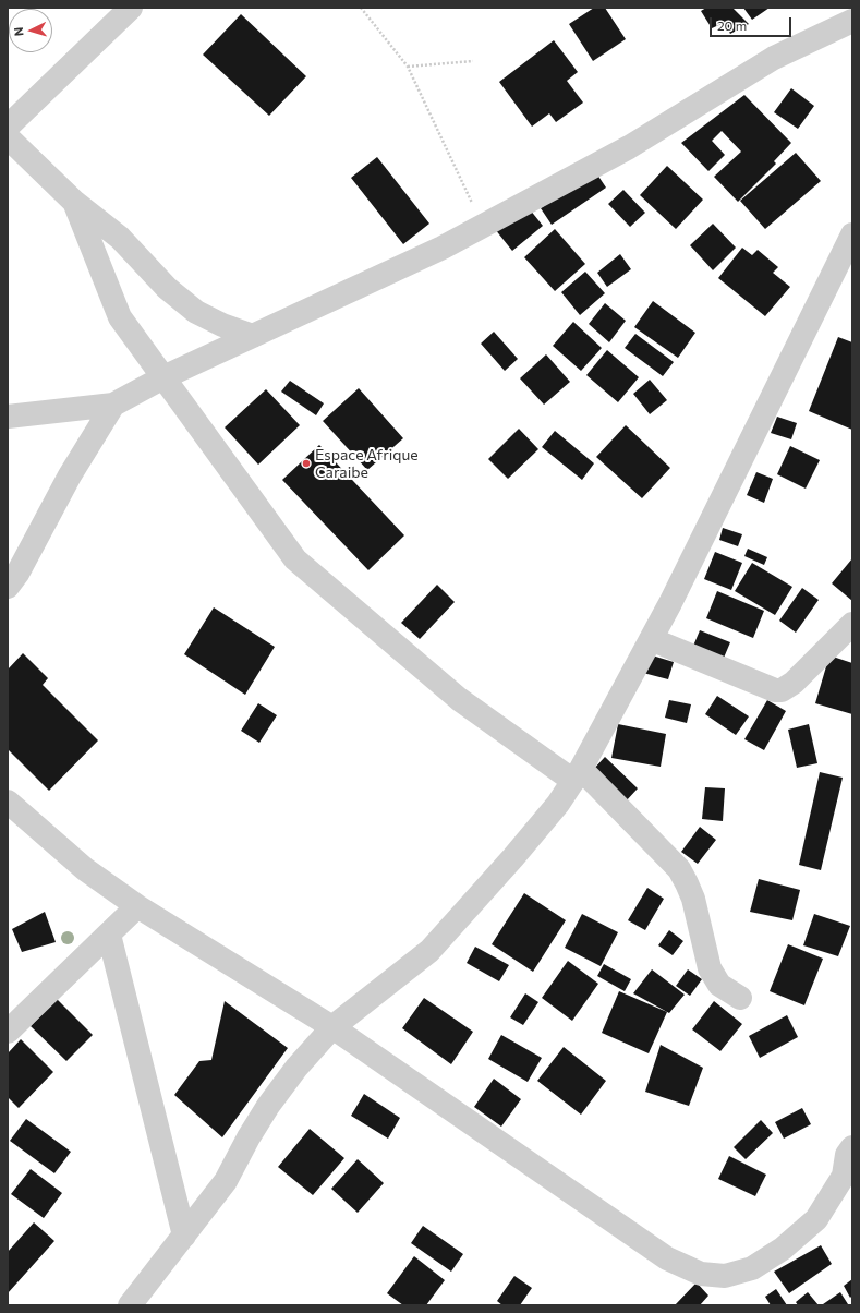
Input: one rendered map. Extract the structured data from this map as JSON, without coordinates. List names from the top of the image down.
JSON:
{
  "places": ["Espace Afrique Caraibe"],
  "scale_bar": "20 m",
  "north": "left"
}
